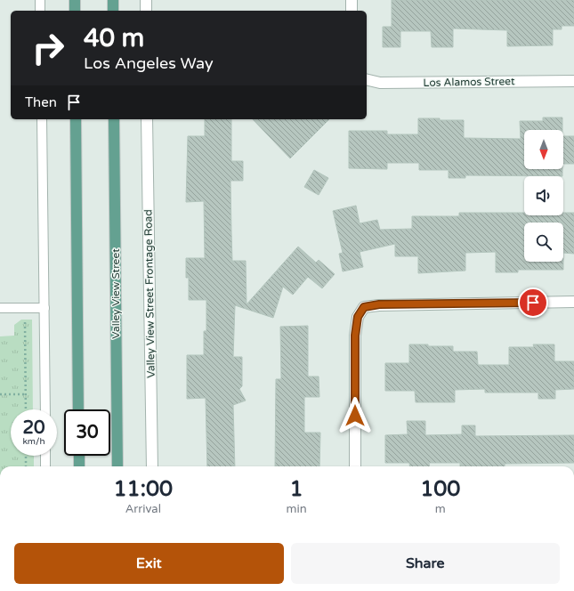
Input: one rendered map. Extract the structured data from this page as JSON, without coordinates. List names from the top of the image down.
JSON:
{
  "streets": {
    "main road": ["Valley View Street"],
    "street": ["Los Alamos Street", "Valley View Street Frontage Road"]
  },
  "north": "bottom",
  "page": {
    "turn": ["40 m", "Los Angeles Way"],
    "then": "Then",
    "speed": "20 km/h",
    "limit": "30",
    "eta": [
      "11:00",
      "Arrival",
      "1",
      "min",
      "100",
      "m"
    ],
    "buttons": ["Exit", "Share"]
  }
}
